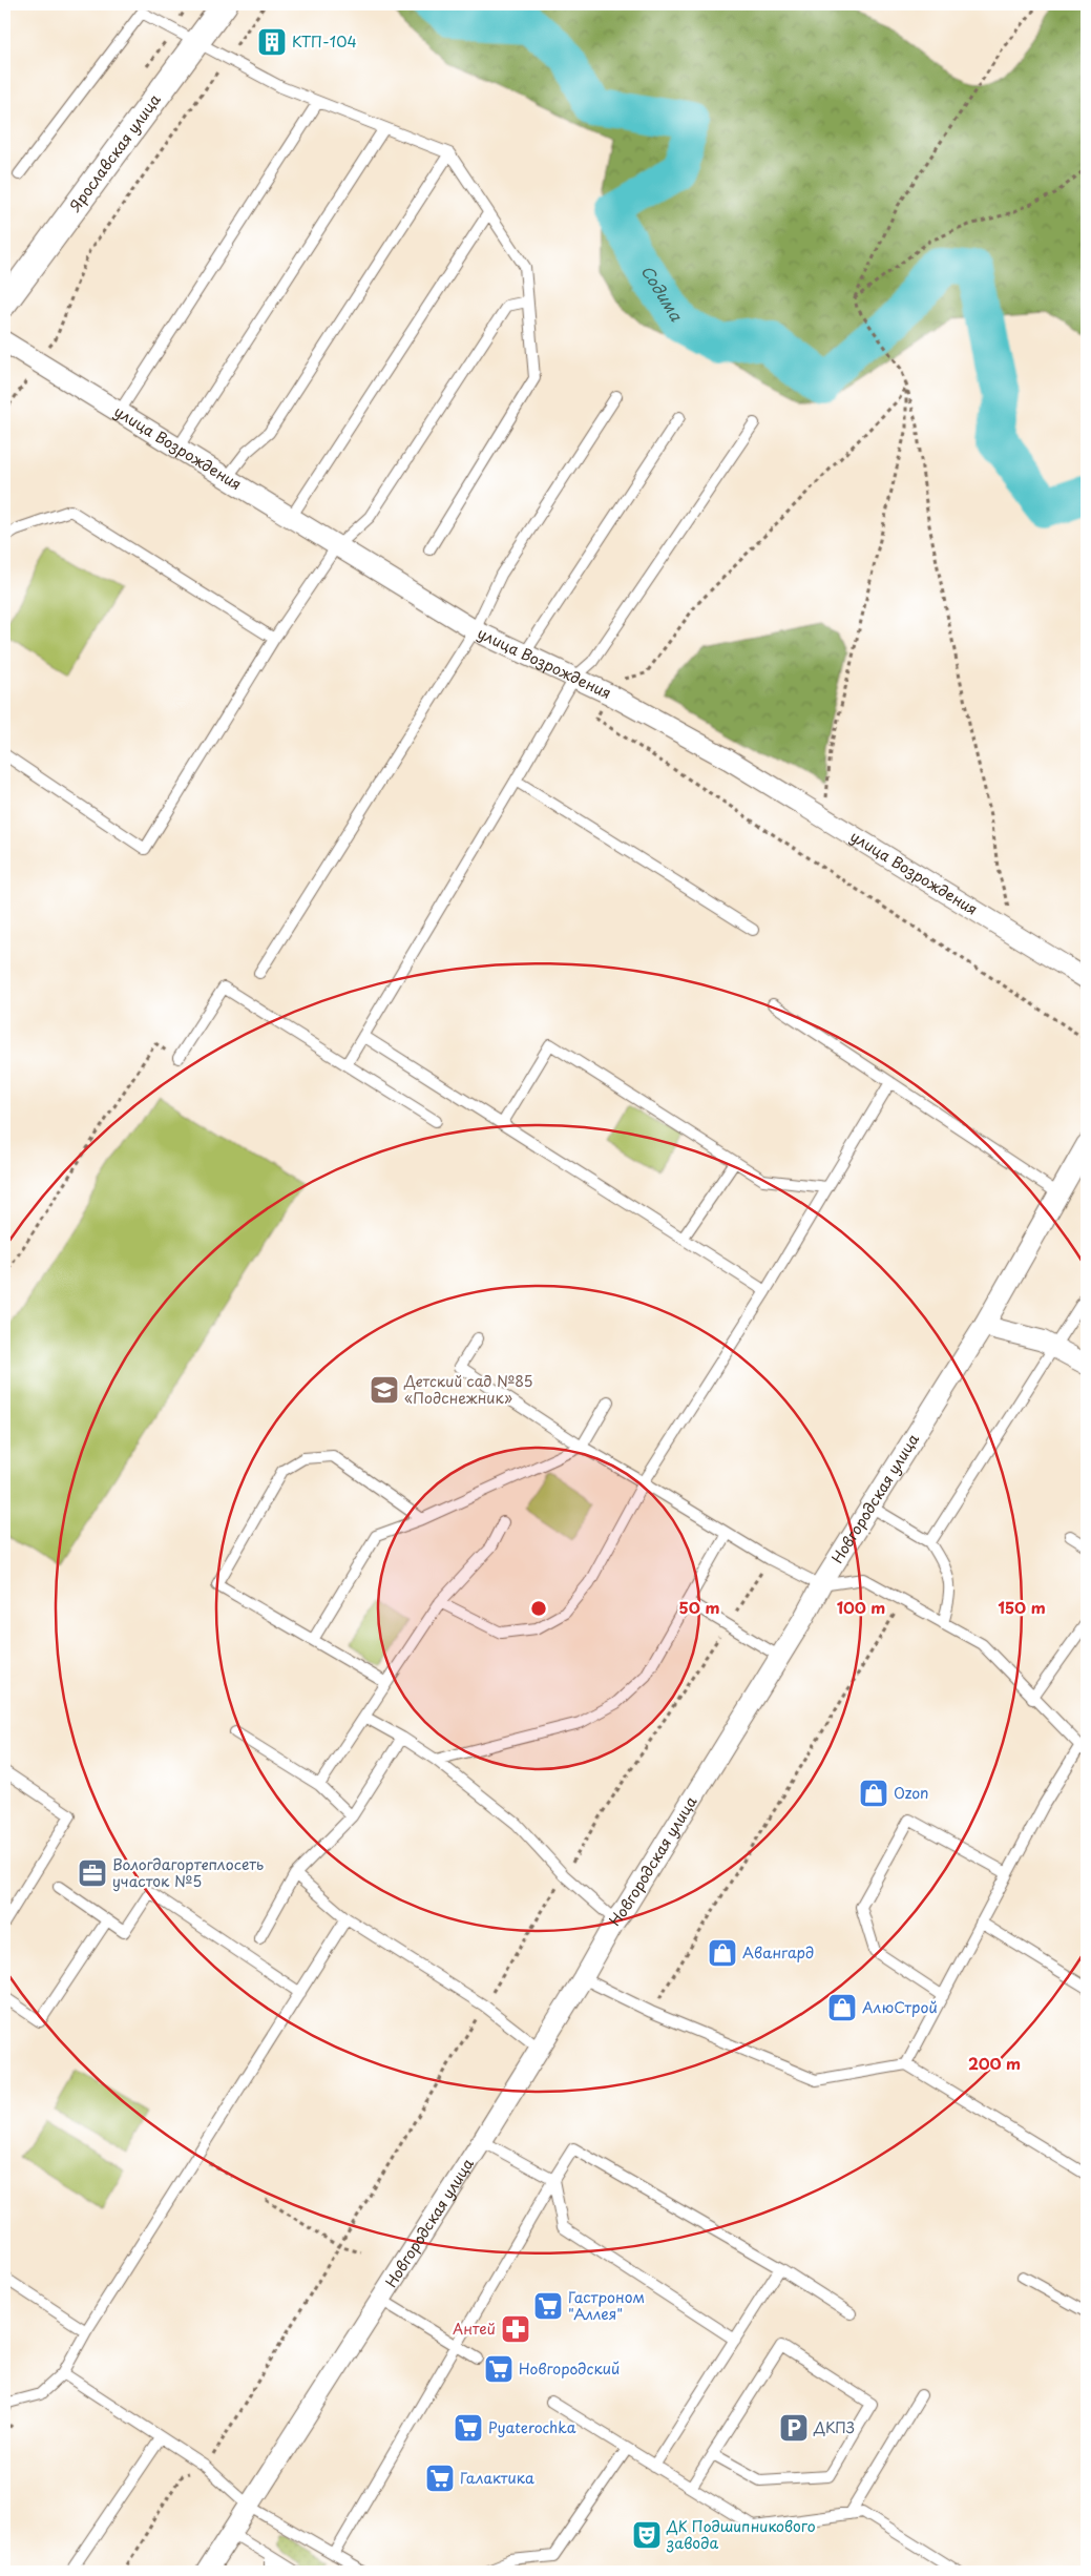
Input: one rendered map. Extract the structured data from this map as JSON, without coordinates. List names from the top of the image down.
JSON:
{
  "streets": {
    "street": ["Ярославская улица", "улица Возрождения", "Новгородская улица"]
  },
  "water": ["Содима"],
  "places": {
    "building": ["КТП-104"],
    "school or university": ["Детский сад №85 «Подснежник»"],
    "shop": ["Ozon", "Авангард", "АлюСтрой"],
    "office": ["Вологдагортеплосеть участок №5"],
    "supermarket": [
      "Гастроном \"Аллея\"",
      "Новгородский",
      "Pyaterochka",
      "Галактика"
    ],
    "pharmacy": ["Антей"],
    "parking": ["ДКПЗ"],
    "theatre": ["ДК Подшипникового завода"]
  },
  "rings": [
    "50 m",
    "100 m",
    "150 m",
    "200 m"
  ]
}
